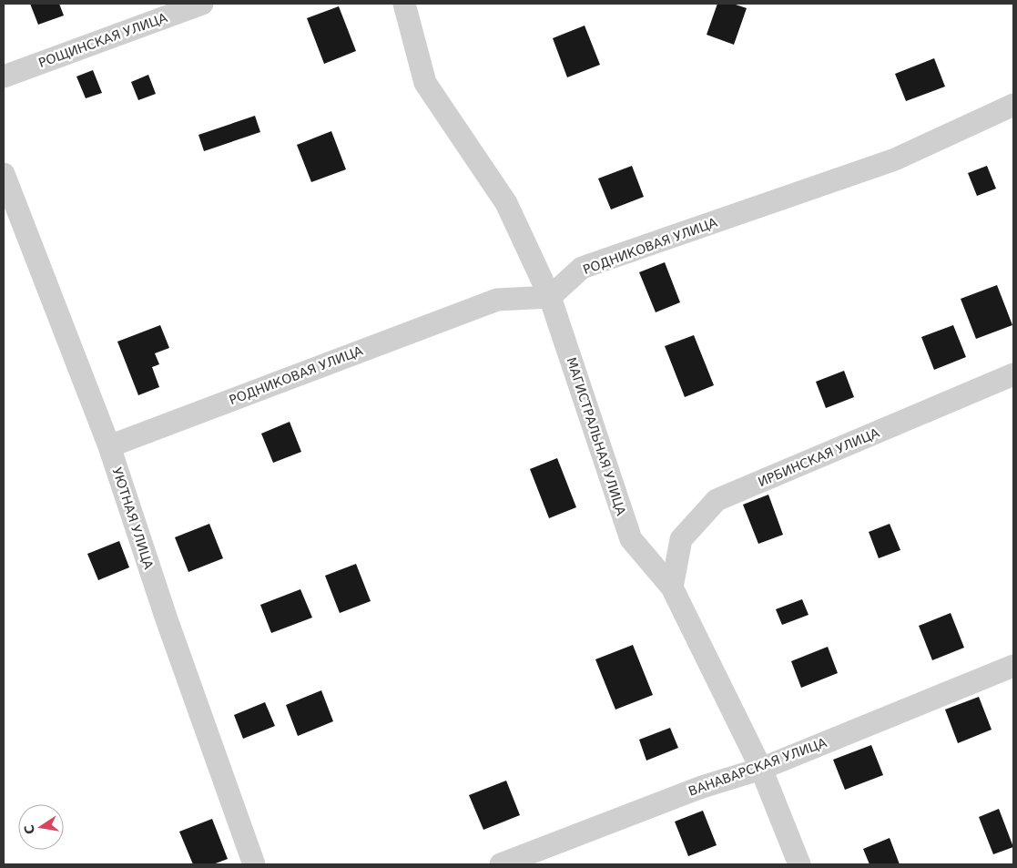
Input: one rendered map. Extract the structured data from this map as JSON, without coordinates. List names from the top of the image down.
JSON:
{
  "streets": {
    "street": [
      "РОЩИНСКАЯ УЛИЦА",
      "РОДНИКОВАЯ УЛИЦА",
      "МАГИСТРАЛЬНАЯ УЛИЦА",
      "ИРБИНСКАЯ УЛИЦА",
      "УЮТНАЯ УЛИЦА",
      "ВАНАВАРСКАЯ УЛИЦА"
    ]
  },
  "crossings": [
    ["РОДНИКОВАЯ УЛИЦА", "МАГИСТРАЛЬНАЯ УЛИЦА"],
    ["РОДНИКОВАЯ УЛИЦА", "УЮТНАЯ УЛИЦА"],
    ["МАГИСТРАЛЬНАЯ УЛИЦА", "ИРБИНСКАЯ УЛИЦА"],
    ["МАГИСТРАЛЬНАЯ УЛИЦА", "ВАНАВАРСКАЯ УЛИЦА"]
  ],
  "north": "left"
}
